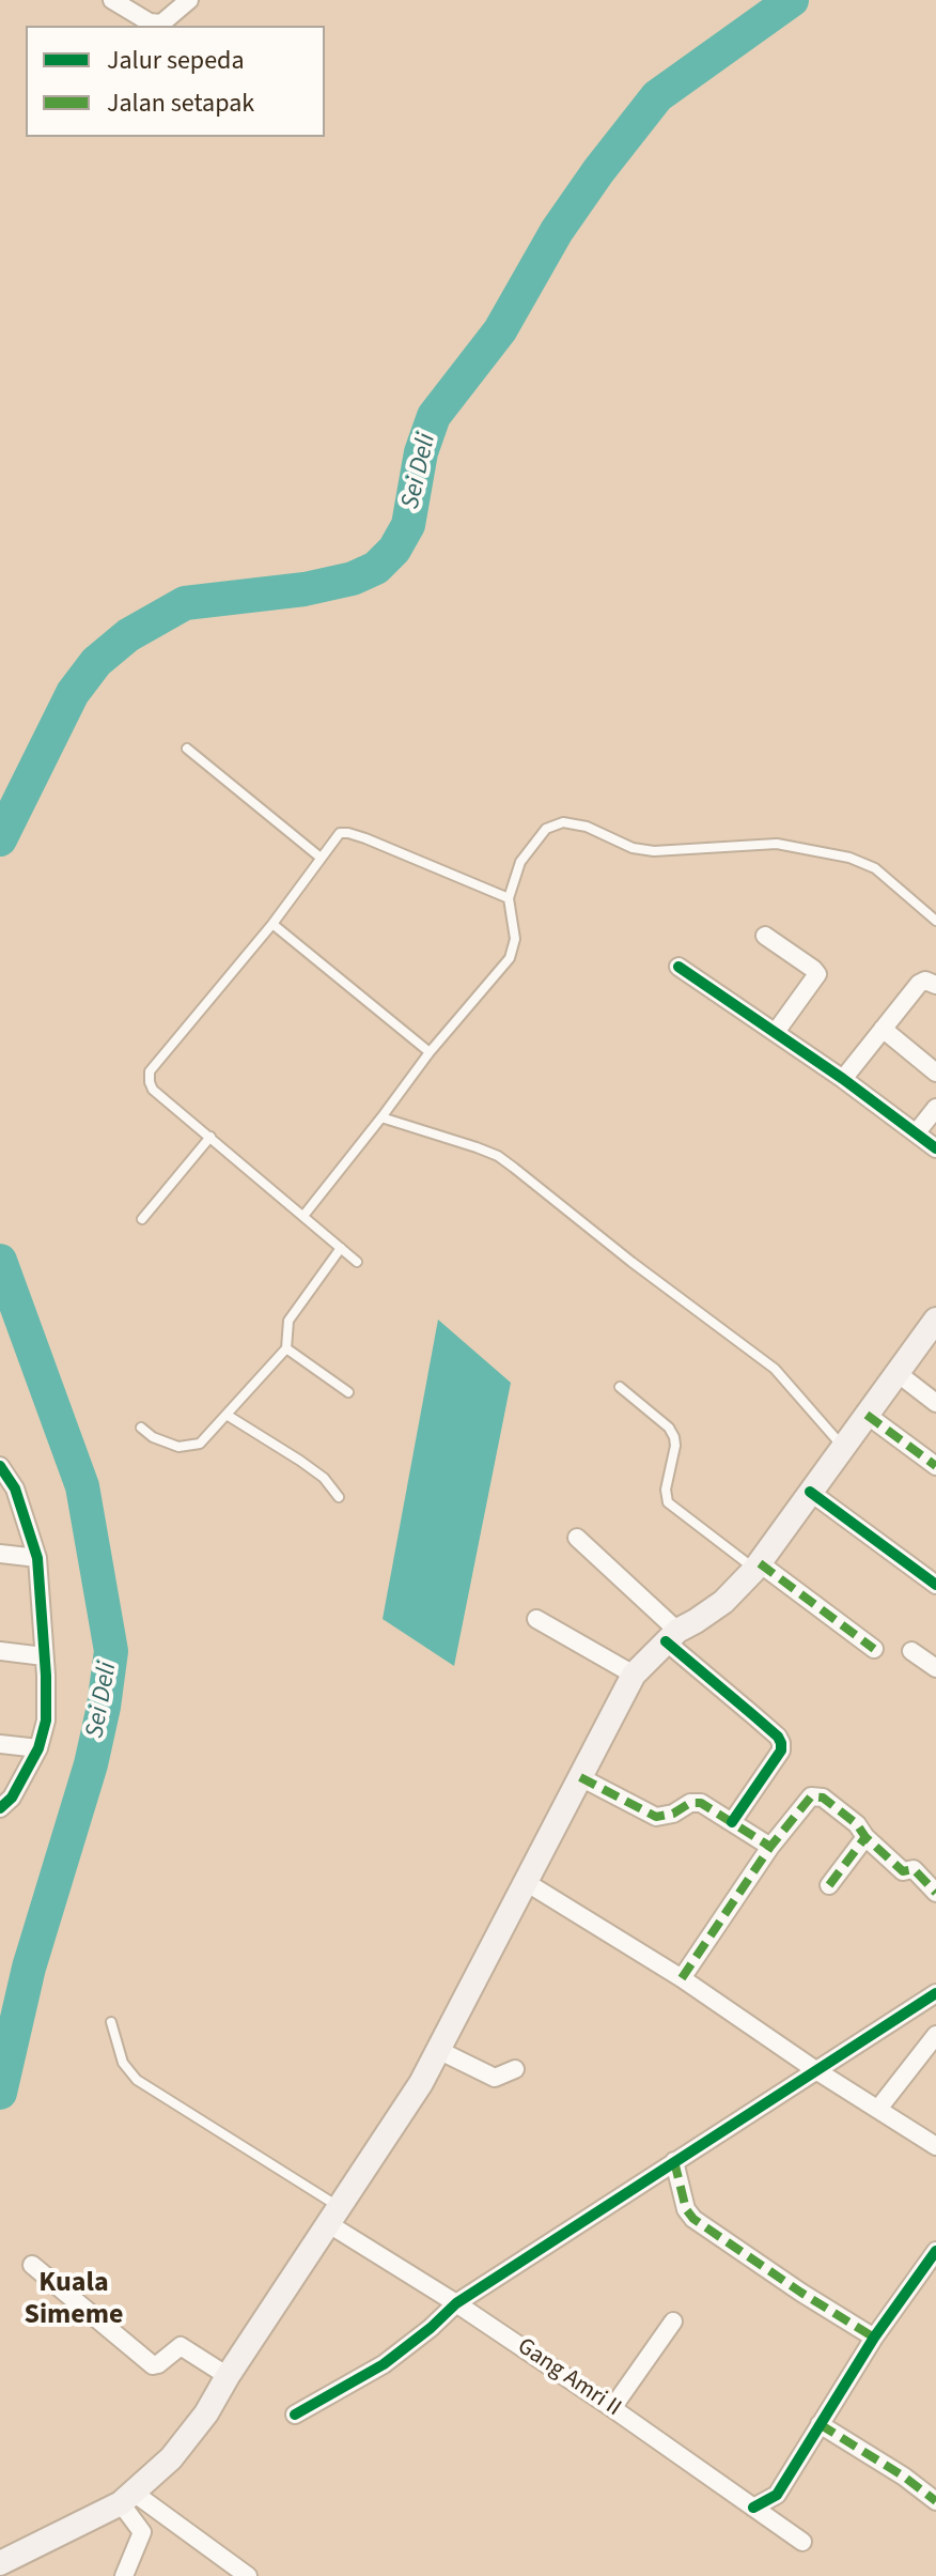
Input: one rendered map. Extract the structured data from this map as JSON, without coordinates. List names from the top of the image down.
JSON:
{
  "streets": {
    "street": ["Gang Amri II"]
  },
  "districts": ["Kuala Simeme"],
  "water": ["Sei Deli"],
  "legend": ["Jalur sepeda", "Jalan setapak"]
}
